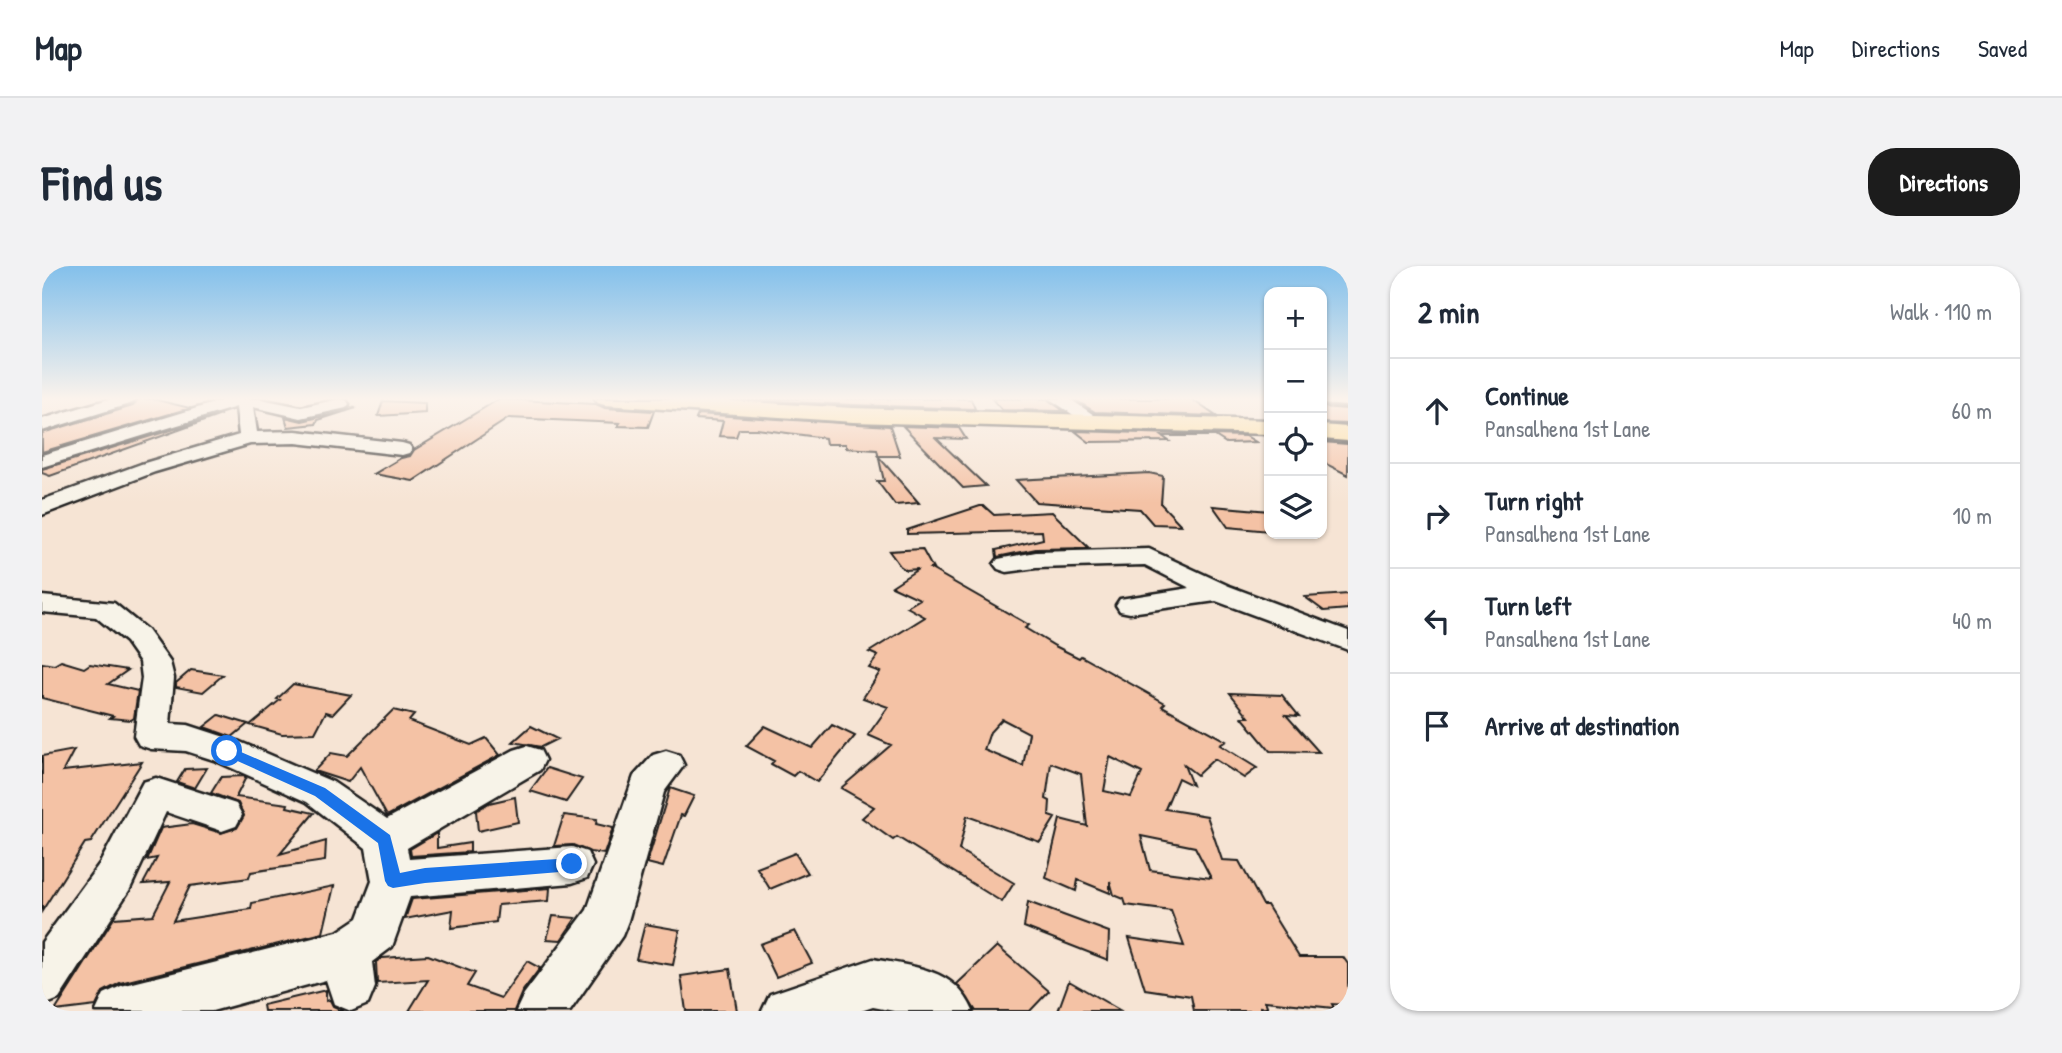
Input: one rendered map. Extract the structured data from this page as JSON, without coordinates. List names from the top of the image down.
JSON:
{
  "page": {
    "header": "Map",
    "nav": ["Map", "Directions", "Saved"],
    "buttons": "Directions",
    "title": "Find us",
    "heading": ["2 min", "Walk · 110 m"],
    "map_buttons": ["+", "−"],
    "list": [
      ["Continue", "Pansalhena 1st Lane", "60 m"],
      ["Turn right", "Pansalhena 1st Lane", "10 m"],
      ["Turn left", "Pansalhena 1st Lane", "40 m"],
      "Arrive at destination"
    ]
  }
}
